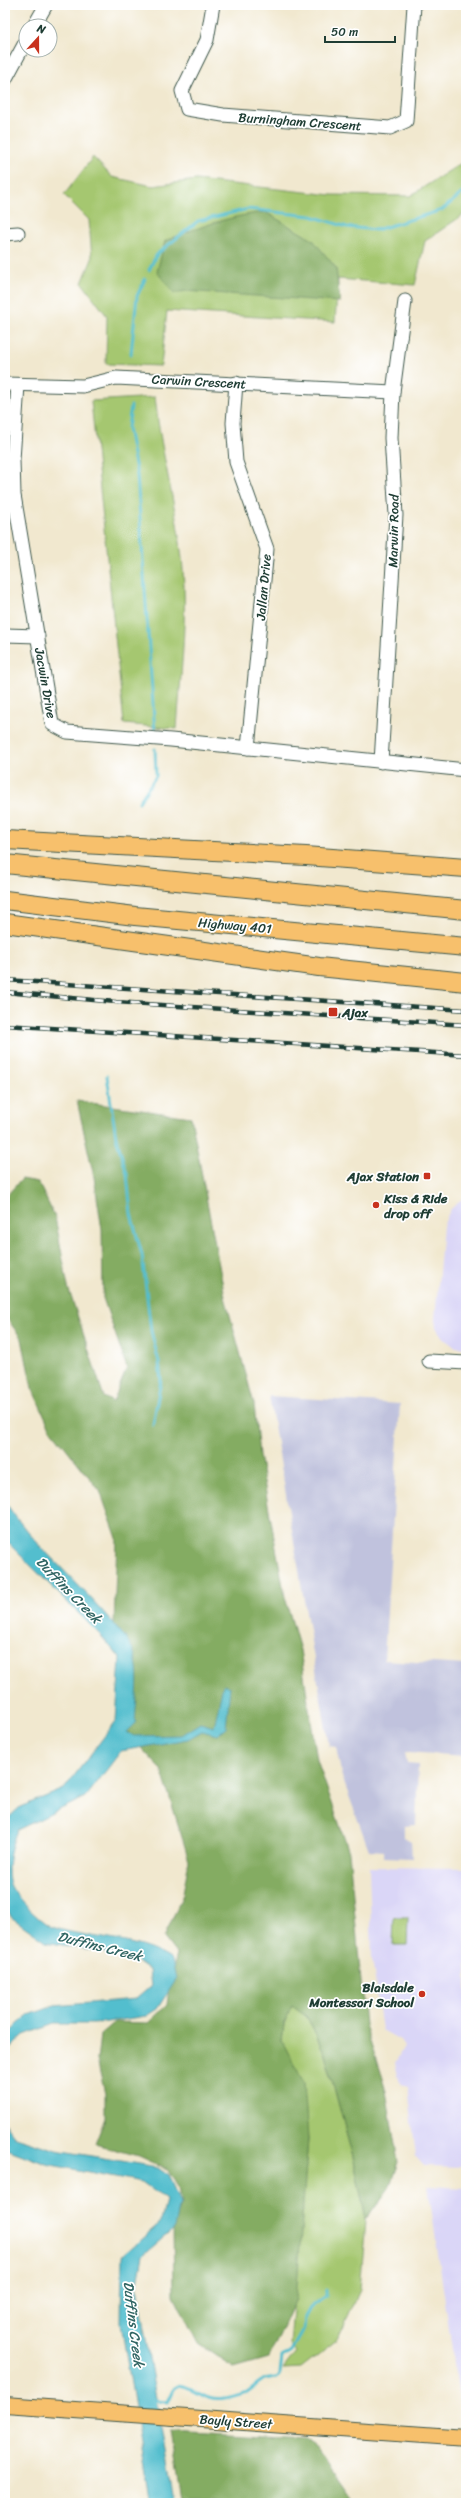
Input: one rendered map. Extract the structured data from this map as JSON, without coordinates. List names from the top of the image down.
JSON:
{
  "streets": {
    "highway": ["Highway 401"],
    "main road": ["Bayly Street"],
    "street": [
      "Burningham Crescent",
      "Carwin Crescent",
      "Marwin Road",
      "Jallan Drive",
      "Jacwin Drive"
    ]
  },
  "crossings": [
    ["Carwin Crescent", "Marwin Road"],
    ["Carwin Crescent", "Jallan Drive"],
    ["Carwin Crescent", "Jacwin Drive"],
    ["Marwin Road", "Jacwin Drive"],
    ["Jallan Drive", "Jacwin Drive"]
  ],
  "water": ["Duffins Creek"],
  "places": {
    "transit": ["Ajax", "Ajax Station"],
    "other": ["Kiss & Ride drop off", "Blaisdale Montessori School"]
  },
  "scale_bar": "50 m",
  "north": "top"
}
